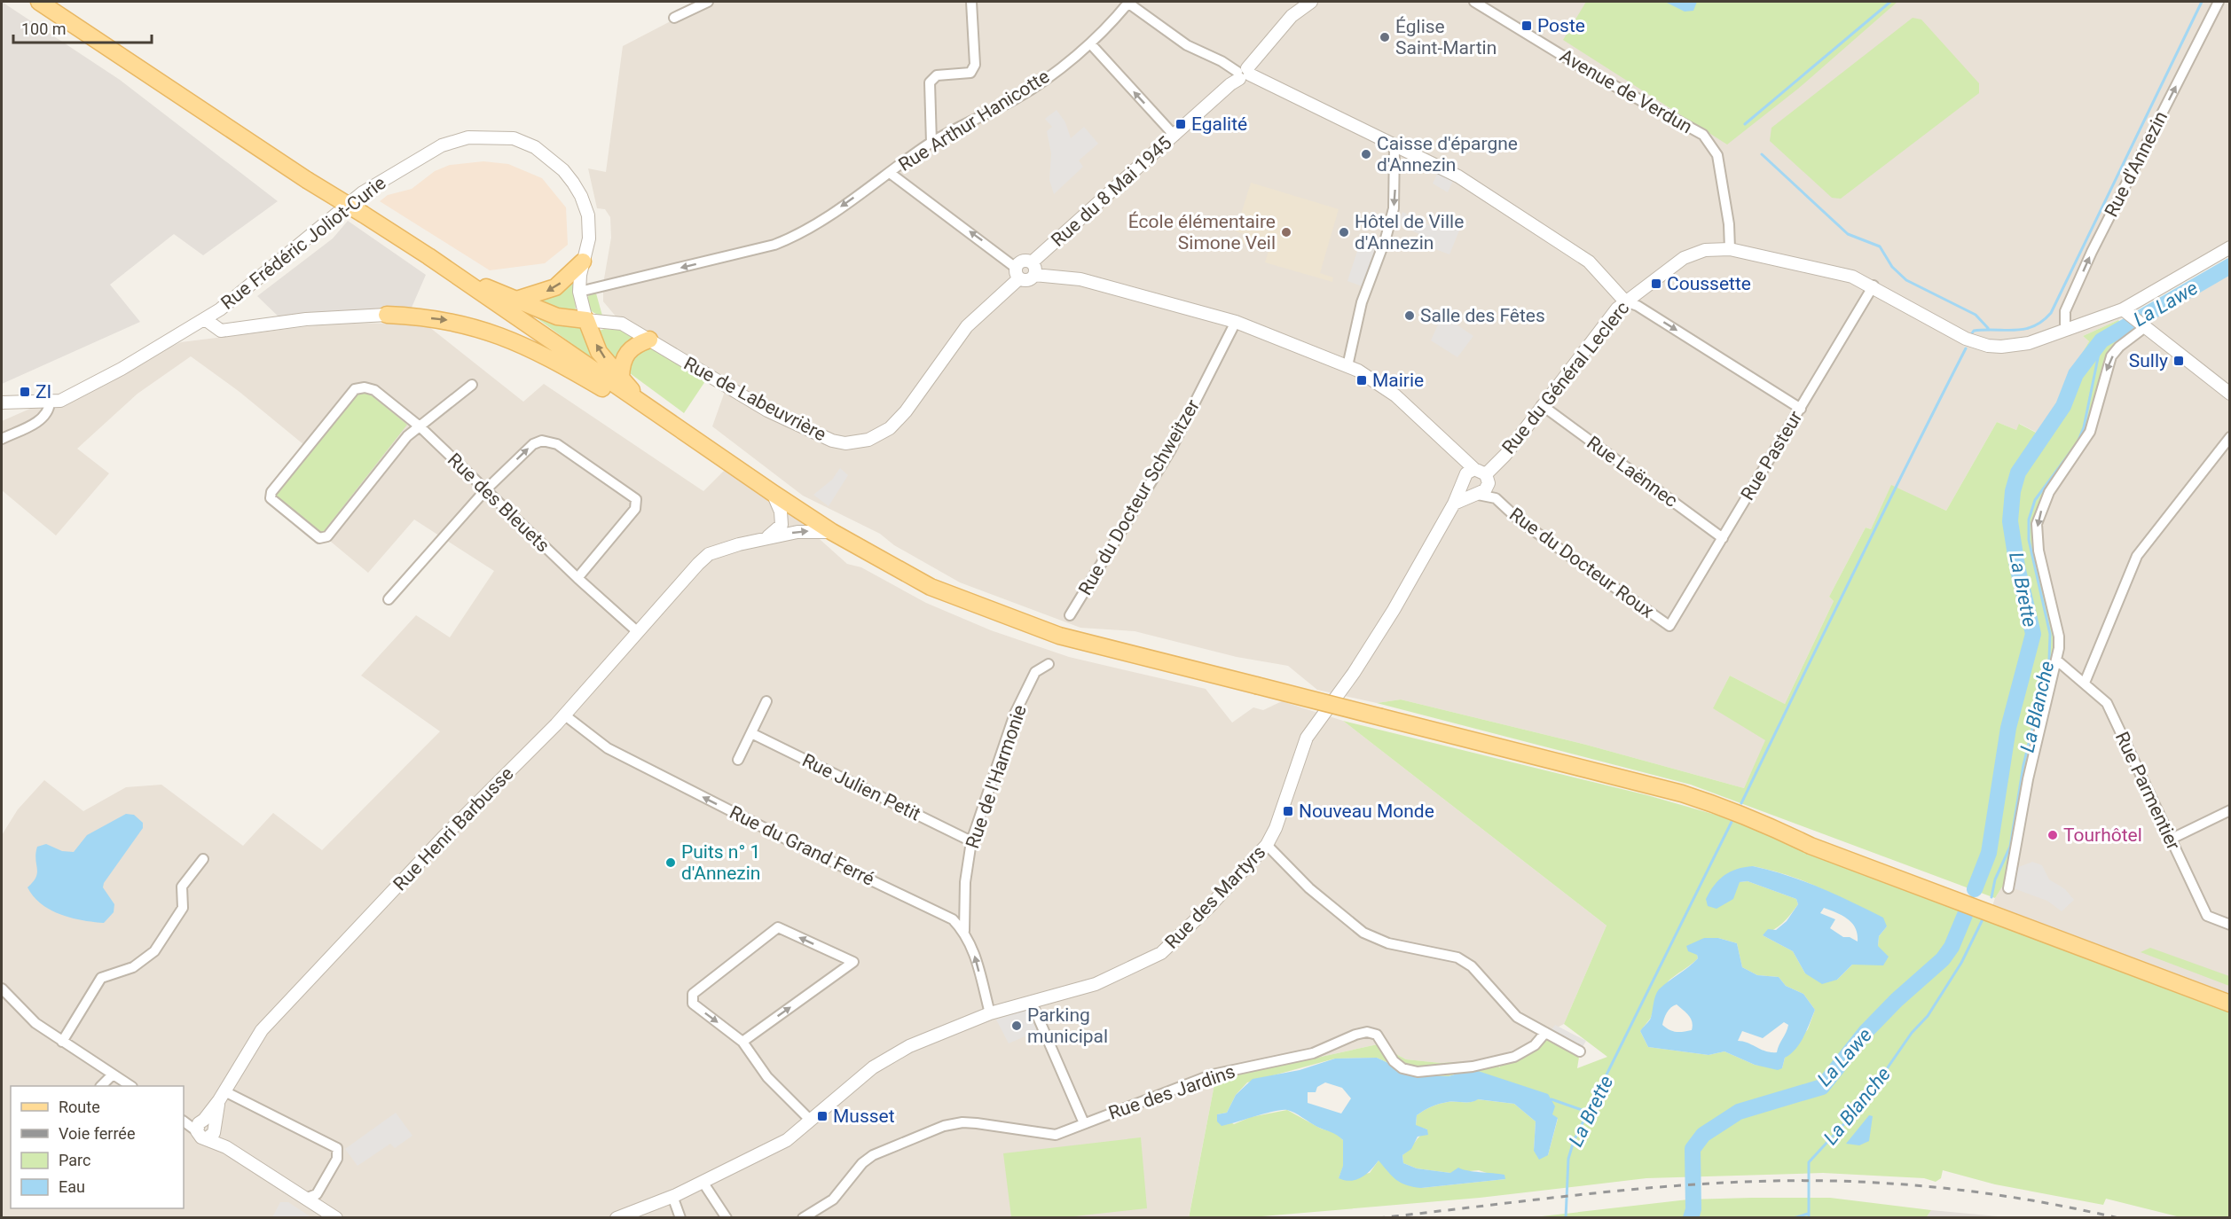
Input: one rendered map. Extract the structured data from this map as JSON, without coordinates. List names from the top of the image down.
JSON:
{
  "streets": {
    "street": [
      "Avenue de Verdun",
      "Rue Arthur Hanicotte",
      "Rue d'Annezin",
      "Rue du 8 Mai 1945",
      "Rue Frédéric Joliot-Curie",
      "Rue du Général Leclerc",
      "Rue de Labeuvrière",
      "Rue Pasteur",
      "Rue Laënnec",
      "Rue du Docteur Schweitzer",
      "Rue des Bleuets",
      "Rue du Docteur Roux",
      "Rue de l'Harmonie",
      "Rue Julien Petit",
      "Rue Parmentier",
      "Rue Henri Barbusse",
      "Rue du Grand Ferré",
      "Rue des Martyrs",
      "Rue des Jardins"
    ]
  },
  "crossings": [
    ["Avenue de Verdun", "Rue du Général Leclerc"],
    ["Rue Arthur Hanicotte", "Rue Frédéric Joliot-Curie"],
    ["Rue d'Annezin", "Rue du Général Leclerc"],
    ["Rue du 8 Mai 1945", "Rue de Labeuvrière"],
    ["Rue Frédéric Joliot-Curie", "Rue de Labeuvrière"],
    ["Rue du Général Leclerc", "Rue Pasteur"],
    ["Rue du Général Leclerc", "Rue Laënnec"],
    ["Rue du Général Leclerc", "Rue du Docteur Roux"],
    ["Rue Pasteur", "Rue Laënnec"],
    ["Rue Pasteur", "Rue du Docteur Roux"],
    ["Rue des Bleuets", "Rue Henri Barbusse"],
    ["Rue de l'Harmonie", "Rue Julien Petit"],
    ["Rue de l'Harmonie", "Rue du Grand Ferré"],
    ["Rue Henri Barbusse", "Rue du Grand Ferré"],
    ["Rue du Grand Ferré", "Rue des Martyrs"]
  ],
  "one_way": ["Rue Arthur Hanicotte", "Rue d'Annezin", "Rue du Grand Ferré"],
  "water": ["La Lawe", "La Brette", "La Blanche"],
  "places": {
    "transit": [
      "Poste",
      "Egalité",
      "Coussette",
      "Sully",
      "Mairie",
      "ZI",
      "Nouveau Monde",
      "Musset"
    ],
    "other": [
      "Église Saint-Martin",
      "Caisse d'épargne d'Annezin",
      "École élémentaire Simone Veil",
      "Hôtel de Ville d'Annezin",
      "Salle des Fêtes",
      "Tourhôtel",
      "Puits n° 1 d'Annezin",
      "Parking municipal"
    ]
  },
  "legend": [
    "Route",
    "Voie ferrée",
    "Parc",
    "Eau"
  ],
  "scale_bar": "100 m"
}
